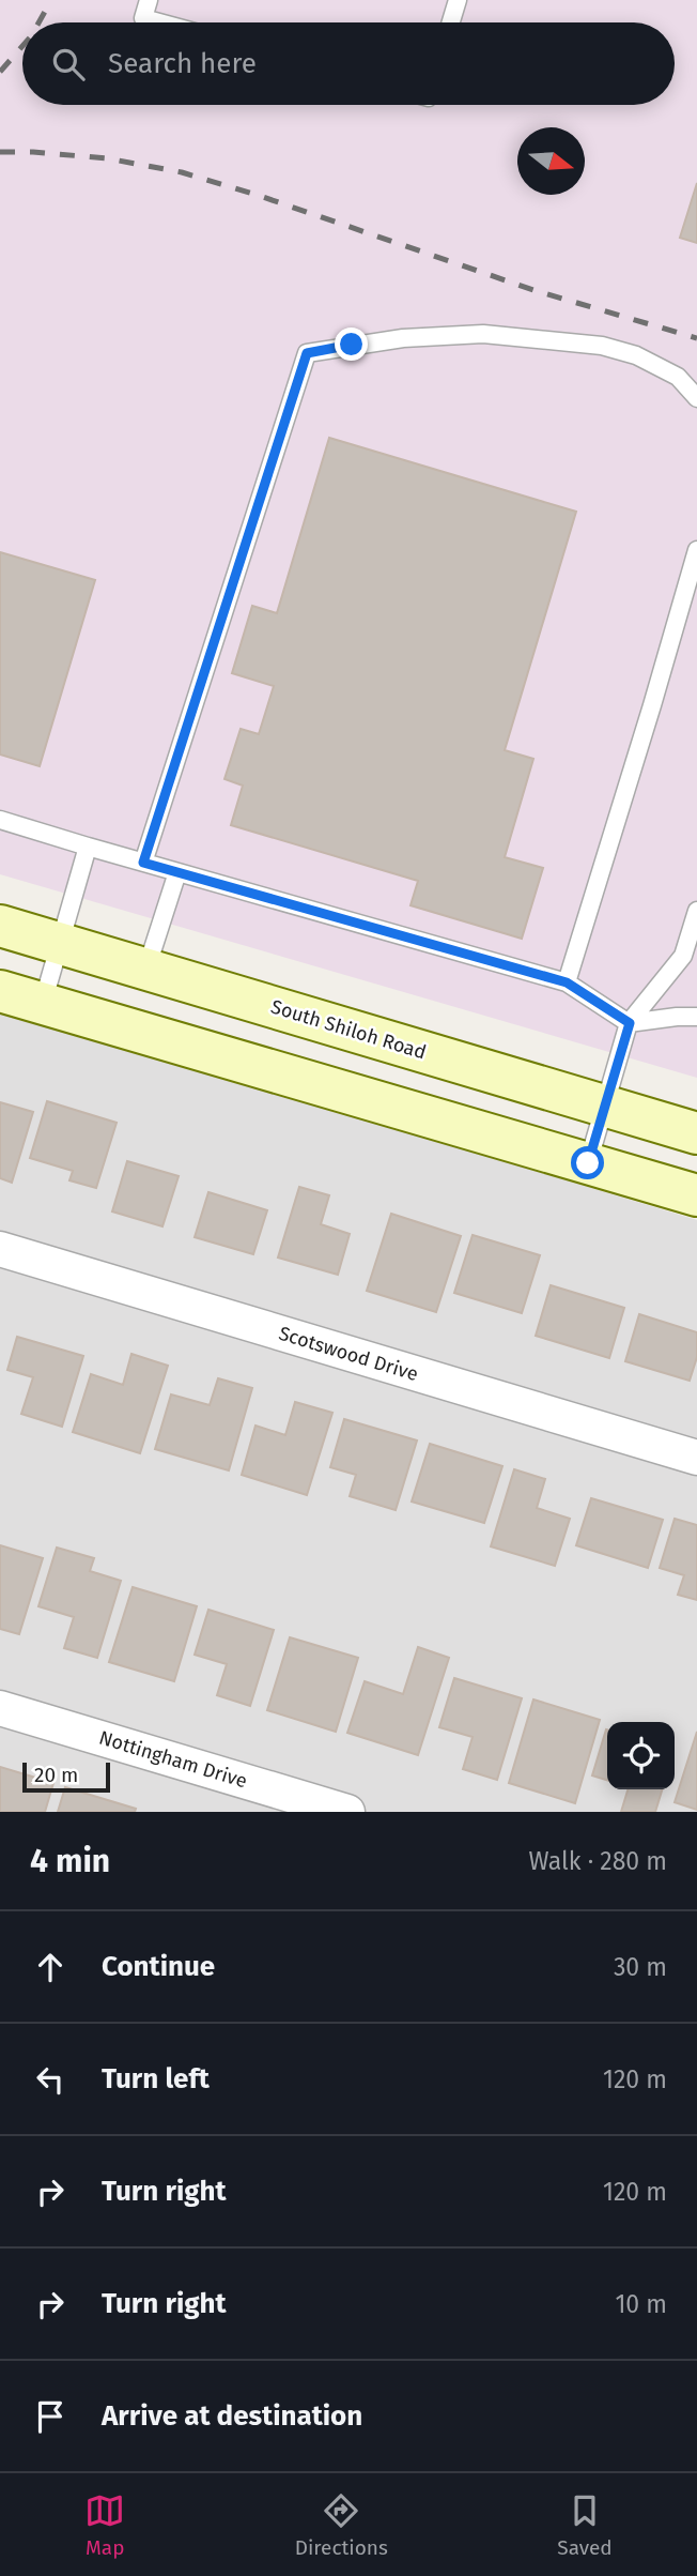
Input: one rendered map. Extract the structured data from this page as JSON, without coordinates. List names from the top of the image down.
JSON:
{
  "streets": {
    "main road": ["South Shiloh Road"],
    "street": ["Scotswood Drive", "Nottingham Drive"]
  },
  "scale_bar": "20 m",
  "north": "right",
  "page": {
    "search": "Search here",
    "scale": "20 m",
    "heading": ["4 min", "Walk · 280 m"],
    "list": [
      ["Continue", "30 m"],
      ["Turn left", "120 m"],
      ["Turn right", "120 m"],
      ["Turn right", "10 m"],
      "Arrive at destination"
    ],
    "nav": ["Map", "Directions", "Saved"]
  }
}
